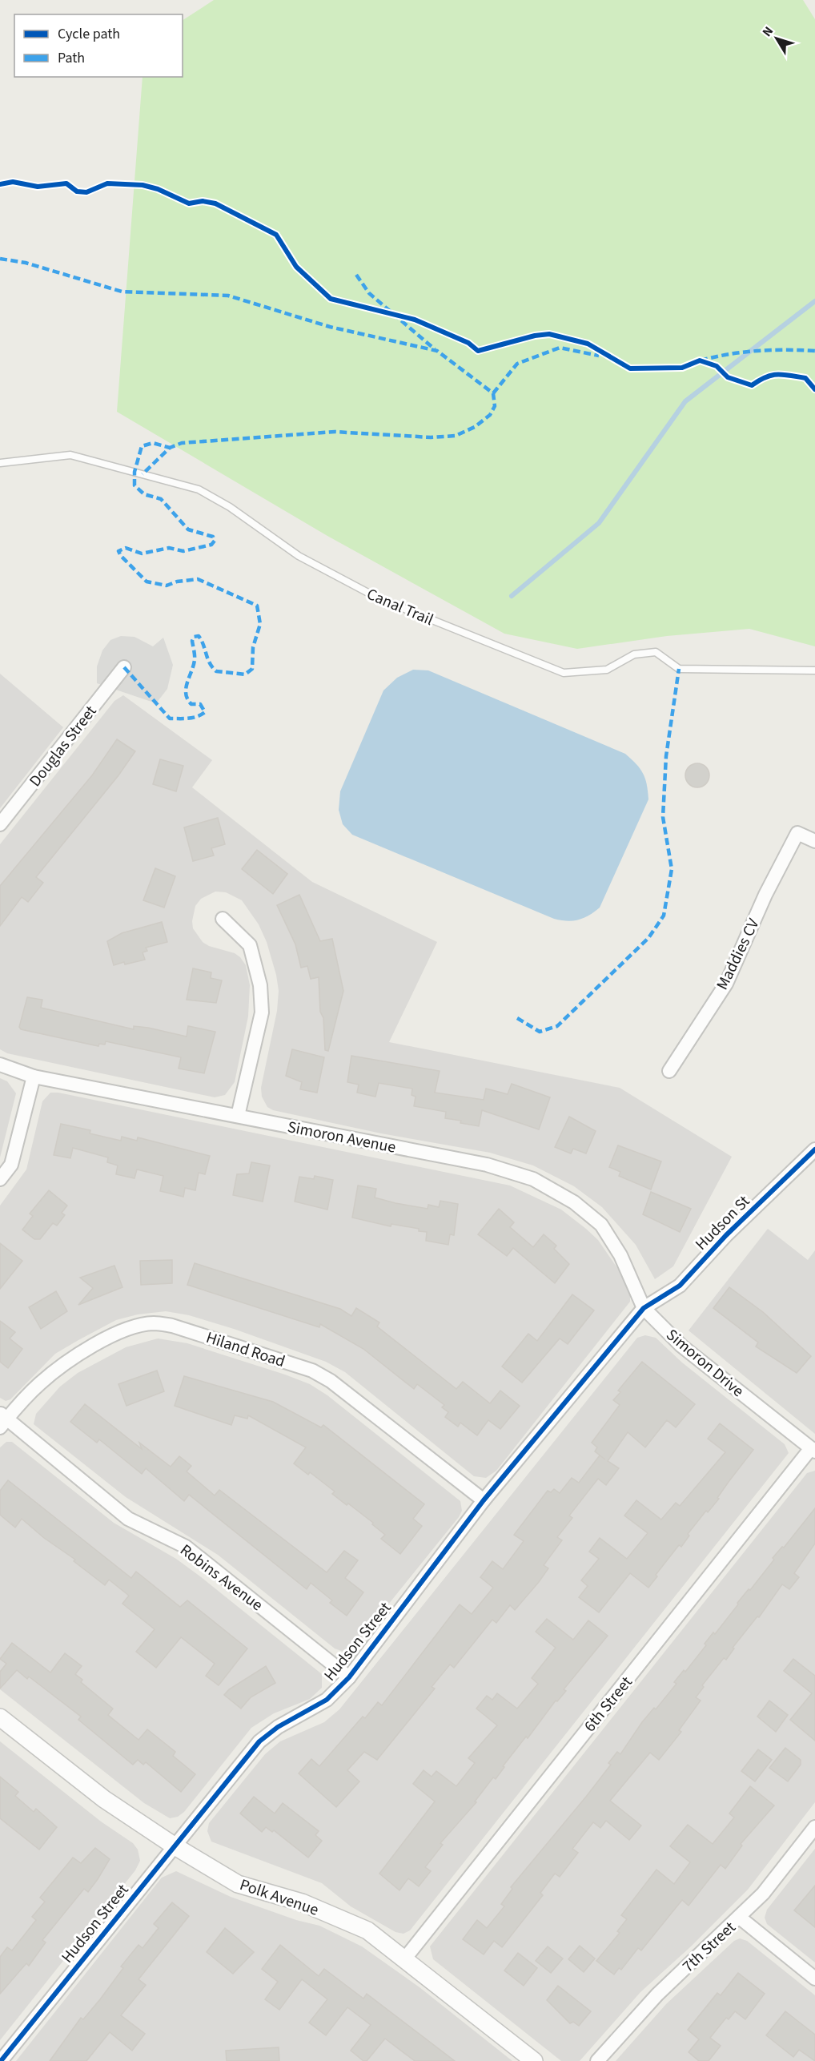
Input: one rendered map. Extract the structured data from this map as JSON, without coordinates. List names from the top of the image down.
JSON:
{
  "streets": {
    "street": [
      "Douglas Street",
      "Maddies CV",
      "Simoron Avenue",
      "Hudson St",
      "Hiland Road",
      "Simoron Drive",
      "Robins Avenue",
      "Hudson Street",
      "6th Street",
      "Polk Avenue",
      "7th Street"
    ],
    "lane": ["Canal Trail"]
  },
  "crossings": [
    ["Simoron Avenue", "Simoron Drive"],
    ["Hudson St", "Simoron Drive"],
    ["Hudson St", "Hudson Street"],
    ["Hiland Road", "Robins Avenue"],
    ["Hiland Road", "Hudson Street"],
    ["Simoron Drive", "Hudson Street"],
    ["Simoron Drive", "6th Street"],
    ["Robins Avenue", "Hudson Street"],
    ["Hudson Street", "Polk Avenue"],
    ["6th Street", "Polk Avenue"]
  ],
  "legend": ["Cycle path", "Path"],
  "north": "top left"
}
